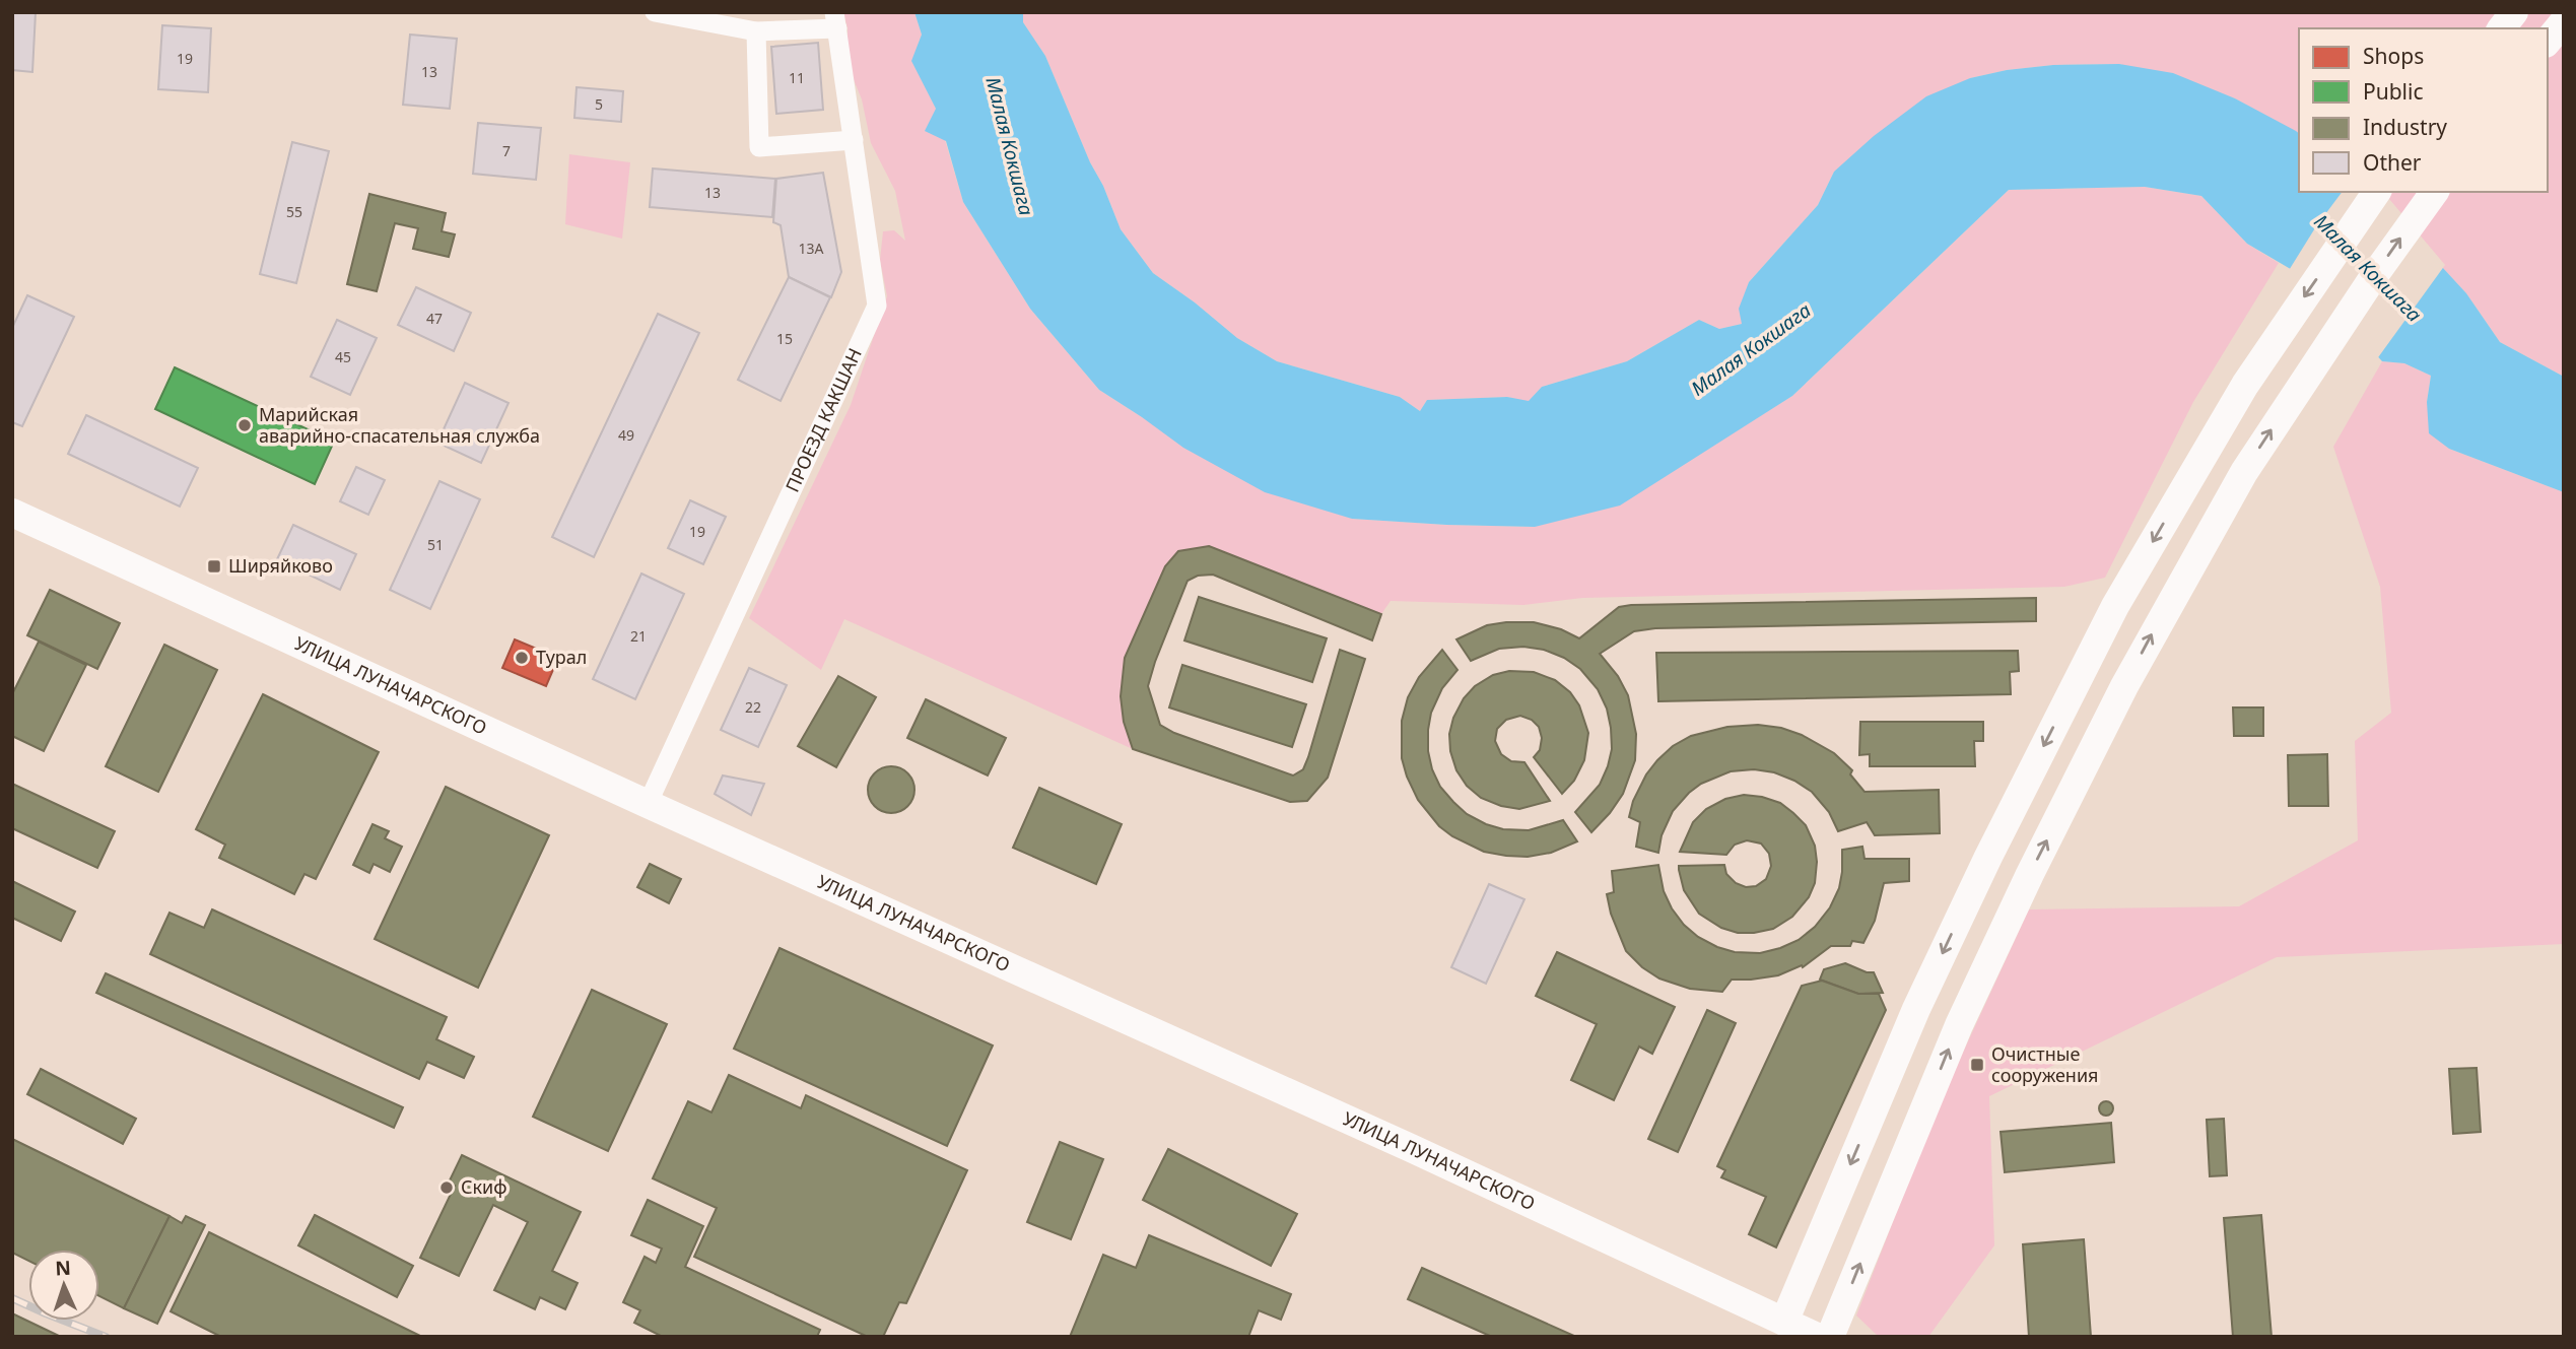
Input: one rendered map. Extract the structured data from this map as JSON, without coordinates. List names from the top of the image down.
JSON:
{
  "streets": {
    "main road": ["УЛИЦА ЛУНАЧАРСКОГО"],
    "street": ["ПРОЕЗД КАКШАН"]
  },
  "crossings": [
    ["ПРОЕЗД КАКШАН", "УЛИЦА ЛУНАЧАРСКОГО"]
  ],
  "water": ["Малая Кокшага"],
  "places": {
    "other": ["Марийская аварийно-спасательная служба", "Турал", "Скиф"],
    "transit": ["Ширяйково", "Очистные сооружения"]
  },
  "house_numbers": [
    "19",
    "13",
    "11",
    "5",
    "7",
    "13",
    "55",
    "13А",
    "47",
    "15",
    "45",
    "49",
    "19",
    "51",
    "21",
    "22"
  ],
  "legend": [
    "Shops",
    "Public",
    "Industry",
    "Other"
  ],
  "north": "top"
}
